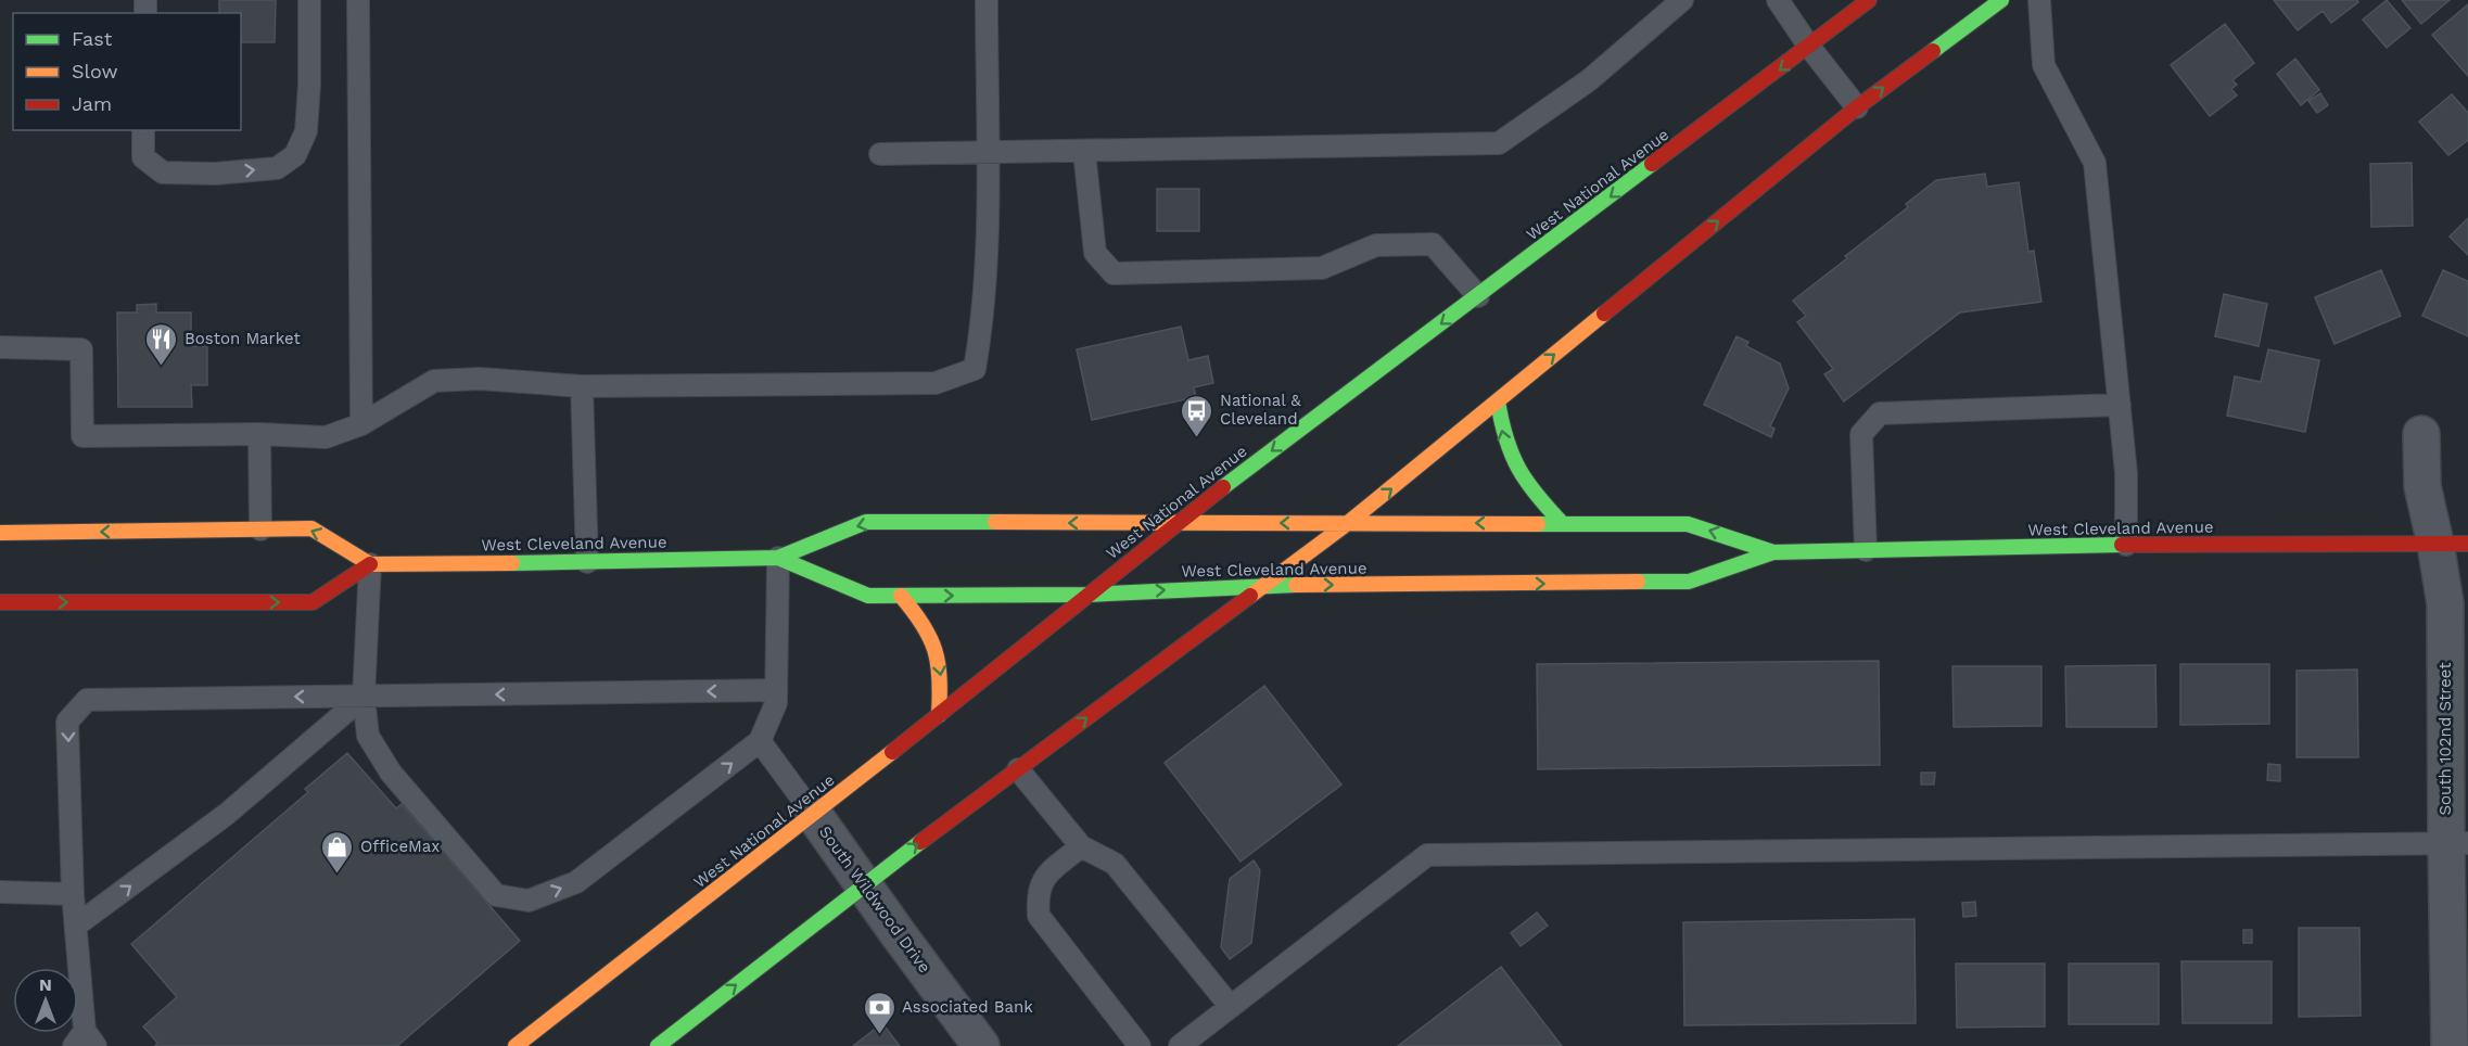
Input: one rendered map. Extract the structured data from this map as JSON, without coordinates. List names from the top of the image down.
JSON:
{
  "streets": {
    "main road": ["West National Avenue", "West Cleveland Avenue"],
    "street": ["South 102nd Street", "South Wildwood Drive"]
  },
  "crossings": [
    ["West National Avenue", "West Cleveland Avenue"],
    ["West National Avenue", "South Wildwood Drive"],
    ["West Cleveland Avenue", "South 102nd Street"]
  ],
  "places": {
    "restaurant": ["Boston Market"],
    "bus stop": ["National & Cleveland"],
    "shop": ["OfficeMax"],
    "bank": ["Associated Bank"]
  },
  "legend": ["Fast", "Slow", "Jam"],
  "north": "top"
}
